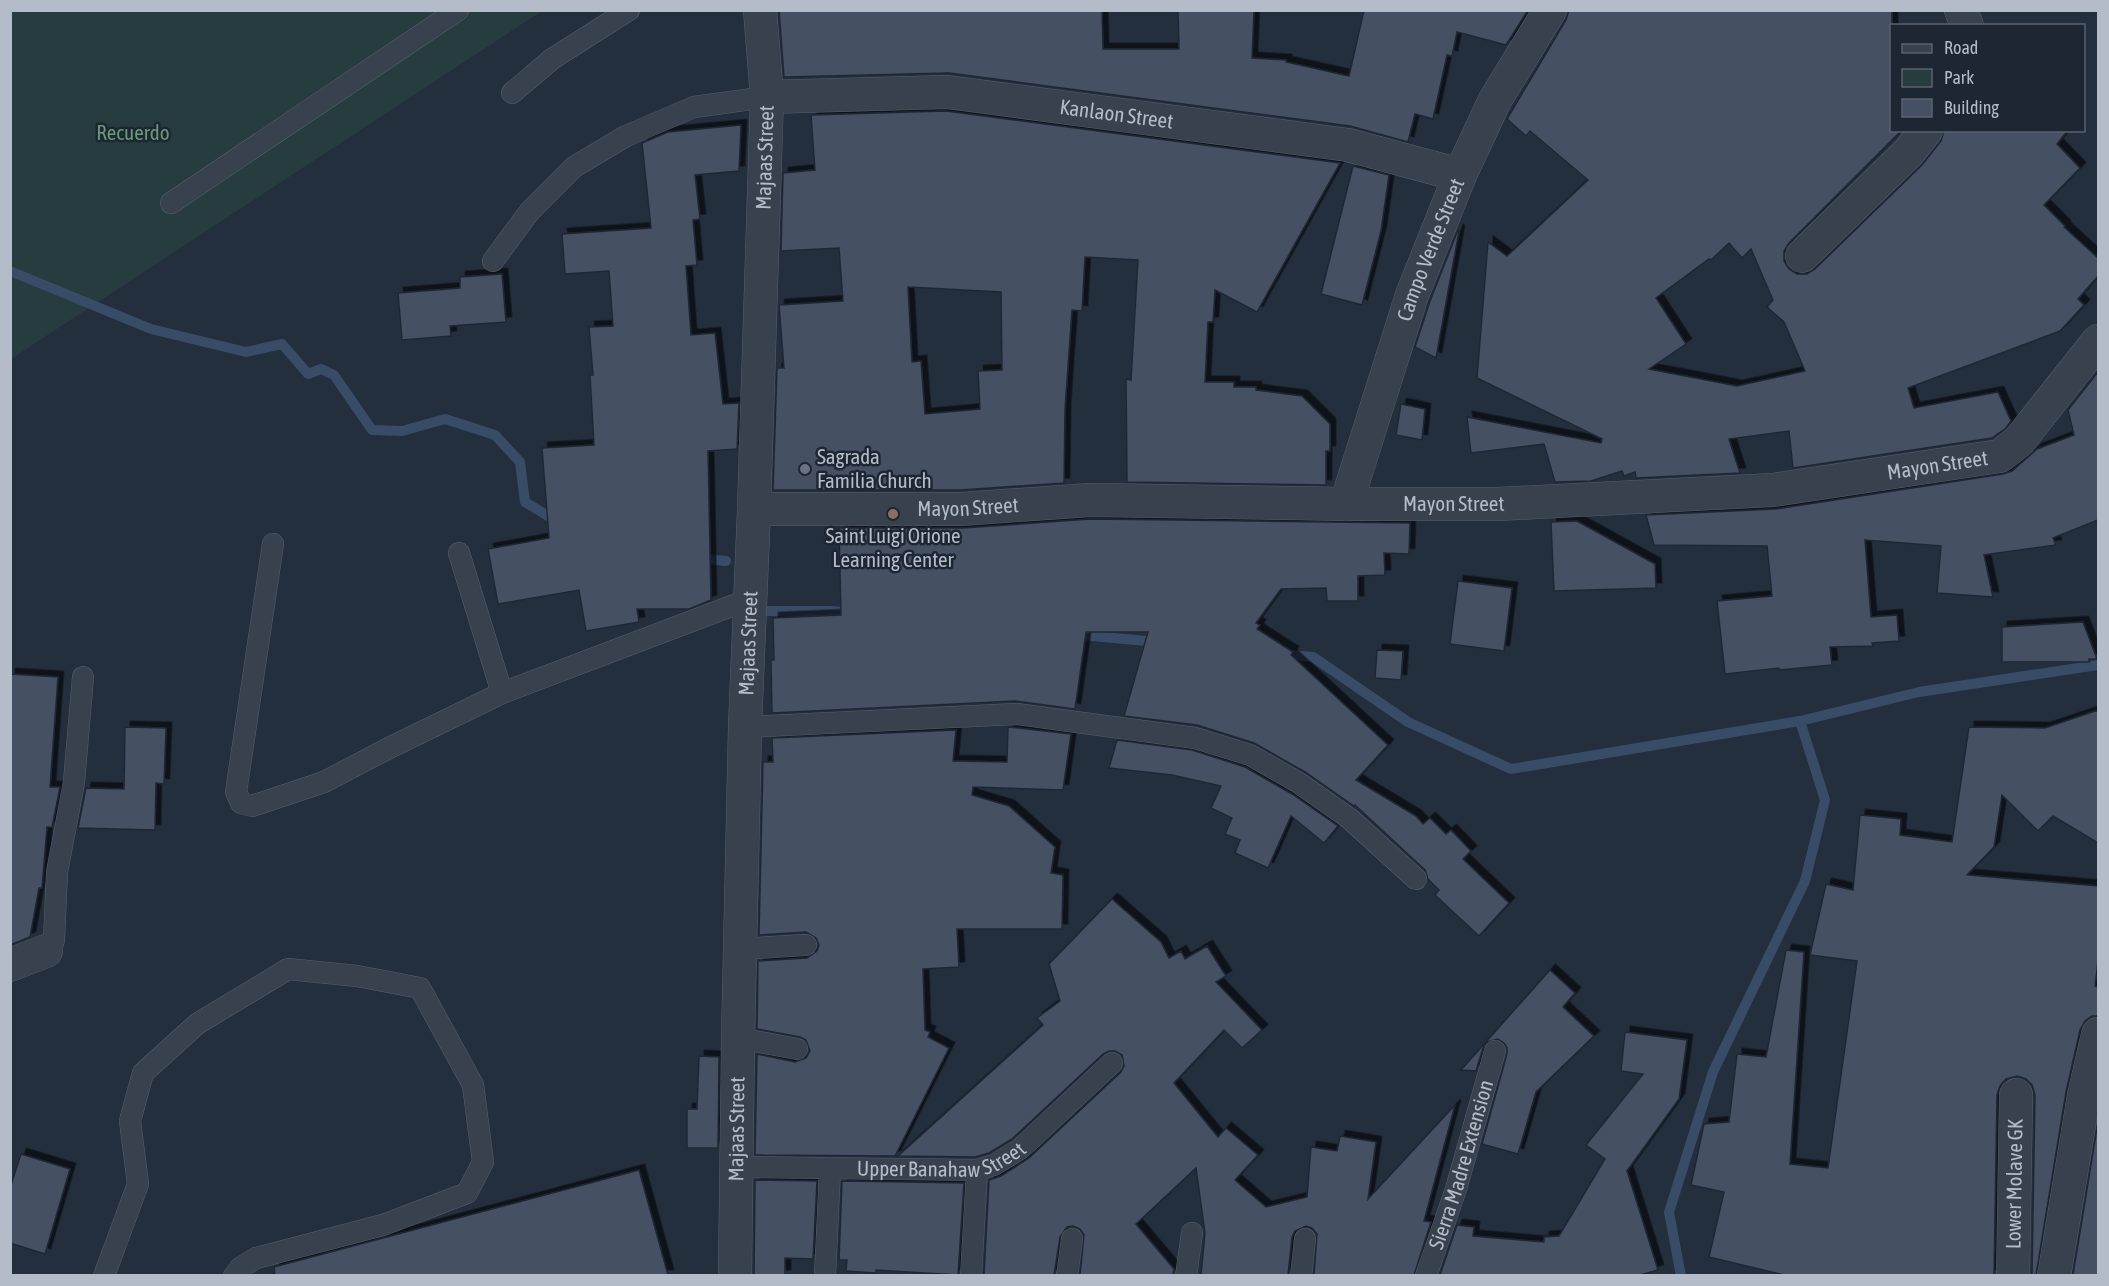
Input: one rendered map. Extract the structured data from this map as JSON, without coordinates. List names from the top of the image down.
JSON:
{
  "streets": {
    "street": [
      "Kanlaon Street",
      "Majaas Street",
      "Campo Verde Street",
      "Mayon Street",
      "Lower Molave GK"
    ],
    "lane": ["Upper Banahaw Street", "Sierra Madre Extension"]
  },
  "crossings": [
    ["Kanlaon Street", "Majaas Street"],
    ["Kanlaon Street", "Campo Verde Street"],
    ["Majaas Street", "Mayon Street"],
    ["Majaas Street", "Upper Banahaw Street"],
    ["Campo Verde Street", "Mayon Street"]
  ],
  "parks": ["Recuerdo"],
  "places": ["Sagrada Familia Church", "Saint Luigi Orione Learning Center"],
  "legend": ["Road", "Park", "Building"]
}
